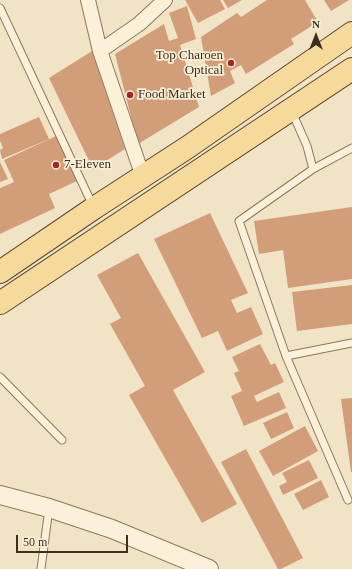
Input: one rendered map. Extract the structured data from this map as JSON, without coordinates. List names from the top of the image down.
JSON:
{
  "places": ["Top Charoen Optical", "Food Market", "7-Eleven"],
  "scale_bar": "50 m",
  "north": "top"
}
